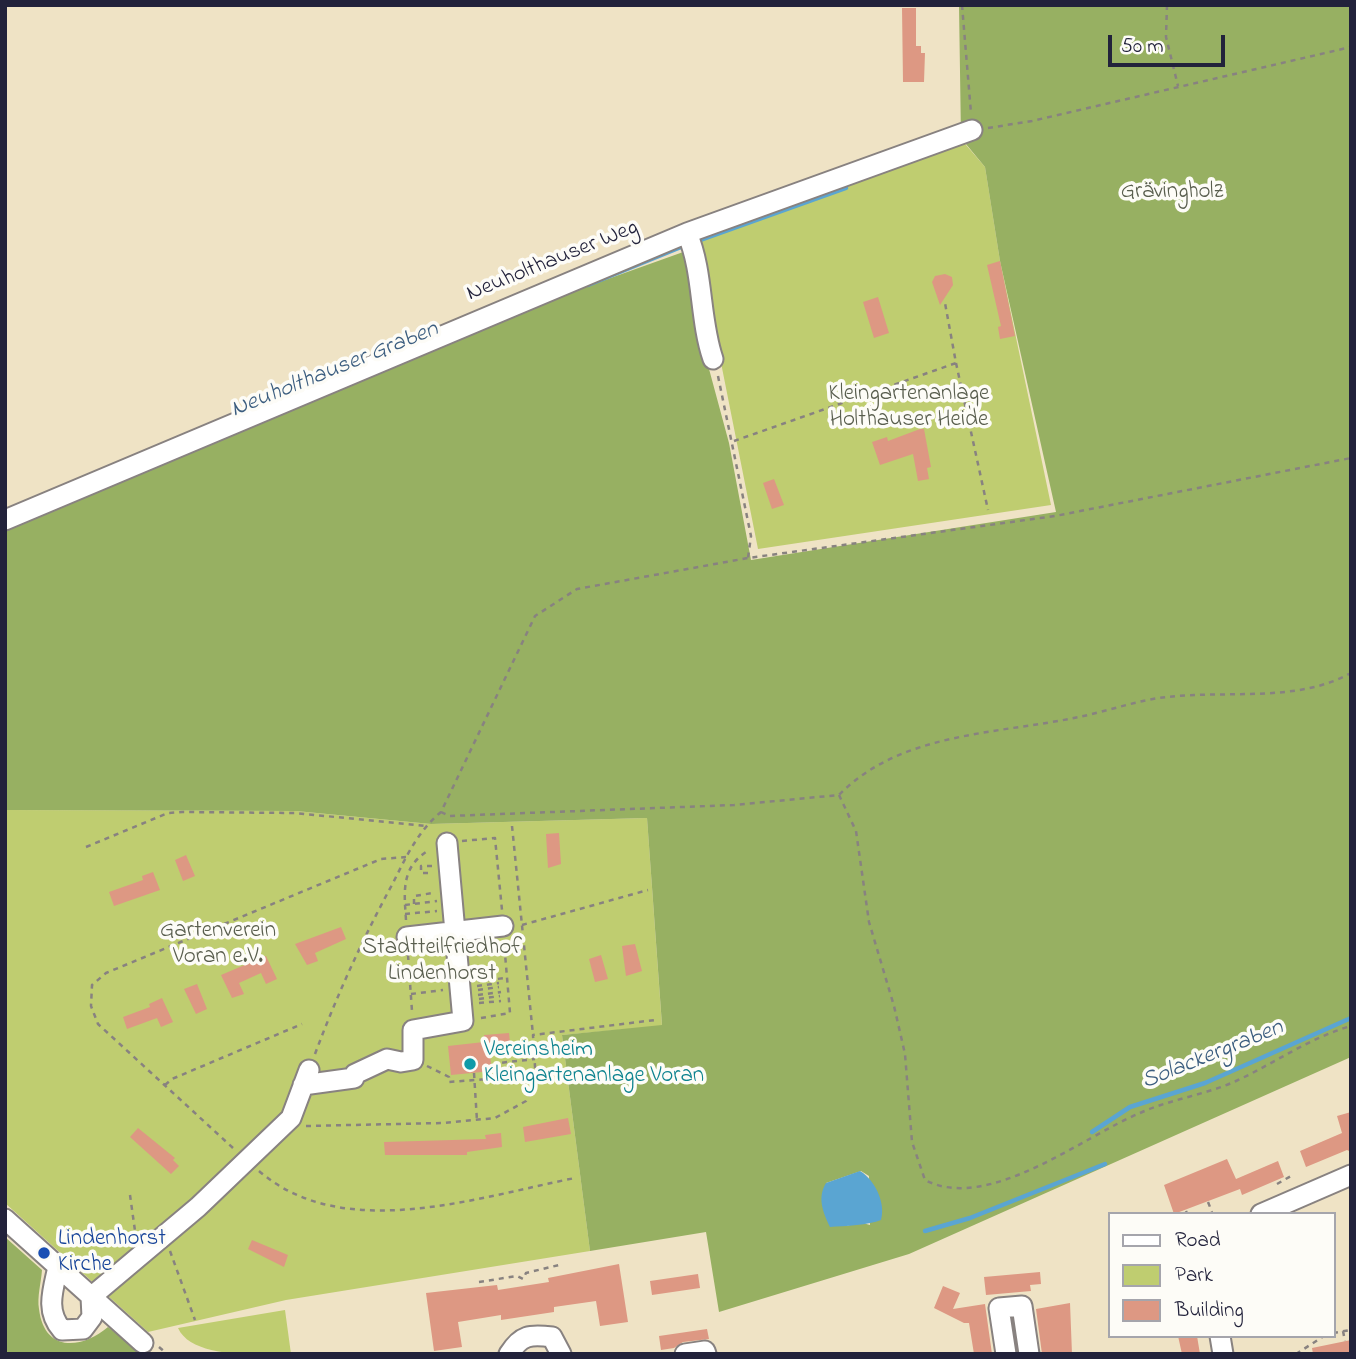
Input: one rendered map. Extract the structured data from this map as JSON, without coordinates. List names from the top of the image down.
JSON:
{
  "streets": {
    "street": ["Neuholthauser Weg"]
  },
  "water": ["Neuholthauser Graben", "Solackergraben"],
  "parks": [
    "Grävingholz",
    "Kleingartenanlage Holthauser Heide",
    "Gartenverein Voran e.V.",
    "Stadtteilfriedhof Lindenhorst"
  ],
  "places": ["Vereinsheim Kleingartenanlage Voran", "Lindenhorst Kirche"],
  "legend": ["Road", "Park", "Building"],
  "scale_bar": "50 m"
}
